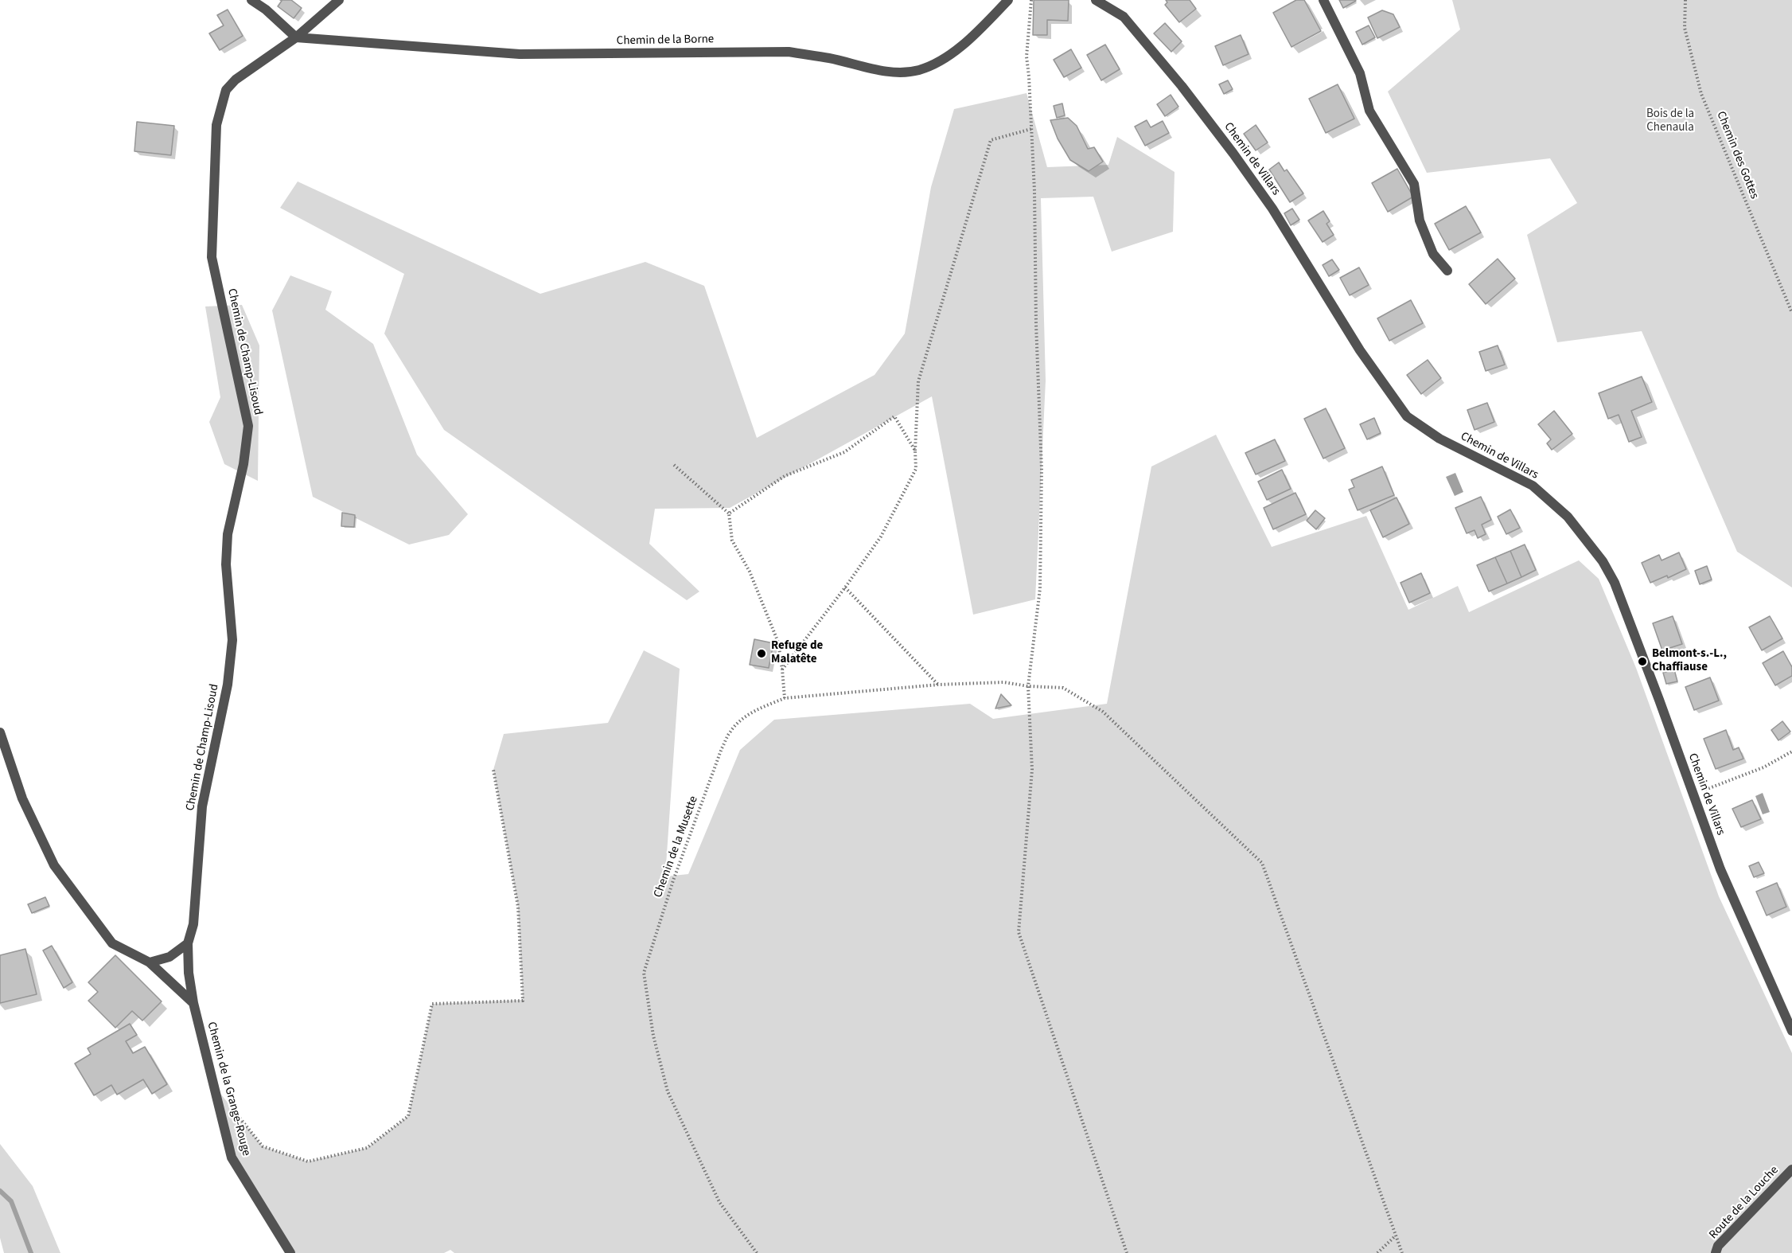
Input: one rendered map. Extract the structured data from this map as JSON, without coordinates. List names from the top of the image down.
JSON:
{
  "streets": {
    "street": [
      "Chemin de la Borne",
      "Chemin de Villars",
      "Chemin de Champ-Lisoud",
      "Chemin de la Grange-Rouge",
      "Route de la Louche"
    ],
    "path": ["Chemin des Gottes", "Chemin de la Musette"]
  },
  "crossings": [
    ["Chemin de la Borne", "Chemin de Champ-Lisoud"],
    ["Chemin de Champ-Lisoud", "Chemin de la Grange-Rouge"]
  ],
  "parks": ["Bois de la Chenaula"],
  "places": ["Refuge de Malatête", "Belmont-s.-L., Chaffiause"]
}
